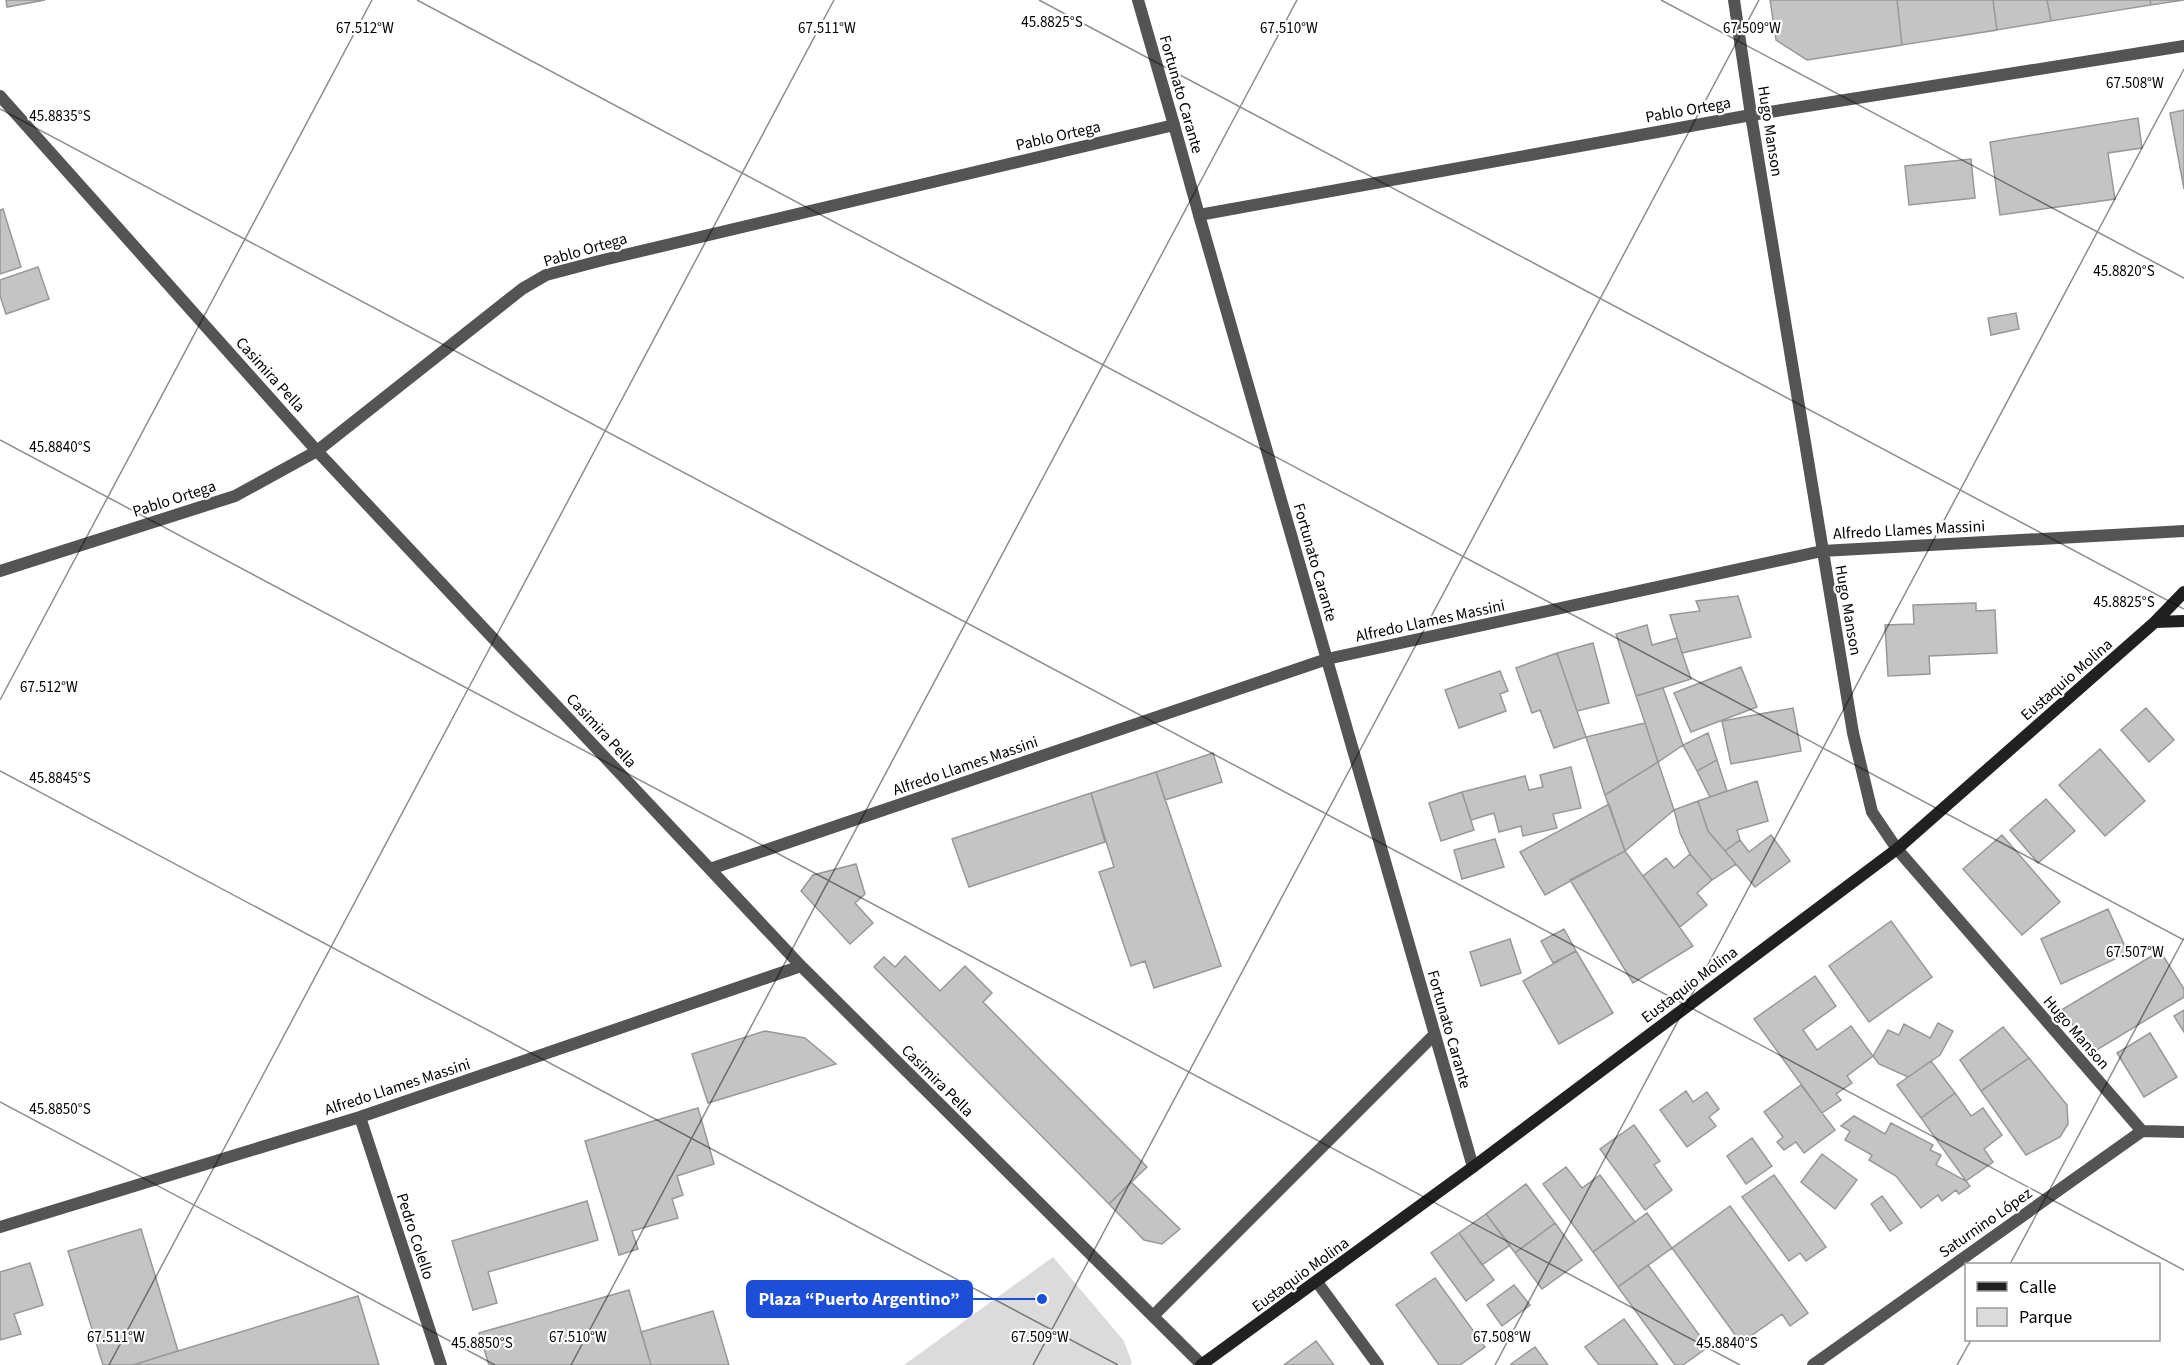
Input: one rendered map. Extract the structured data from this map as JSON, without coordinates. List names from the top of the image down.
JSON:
{
  "streets": {
    "main road": ["Eustaquio Molina"],
    "street": [
      "Fortunato Carante",
      "Pablo Ortega",
      "Hugo Manson",
      "Casimira Pella",
      "Alfredo Llames Massini",
      "Saturnino López",
      "Pedro Colello"
    ]
  },
  "crossings": [
    ["Fortunato Carante", "Pablo Ortega"],
    ["Fortunato Carante", "Alfredo Llames Massini"],
    ["Fortunato Carante", "Eustaquio Molina"],
    ["Pablo Ortega", "Hugo Manson"],
    ["Pablo Ortega", "Casimira Pella"],
    ["Hugo Manson", "Alfredo Llames Massini"],
    ["Hugo Manson", "Eustaquio Molina"],
    ["Hugo Manson", "Saturnino López"],
    ["Casimira Pella", "Alfredo Llames Massini"],
    ["Casimira Pella", "Eustaquio Molina"],
    ["Alfredo Llames Massini", "Pedro Colello"]
  ],
  "places": ["Plaza “Puerto Argentino”"],
  "legend": ["Calle", "Parque"],
  "coordinates": [
    "45.8825°S",
    "67.512°W",
    "67.511°W",
    "67.510°W",
    "67.509°W",
    "67.508°W",
    "45.8835°S",
    "45.8820°S",
    "45.8840°S",
    "45.8845°S",
    "67.507°W",
    "45.8850°S"
  ]
}
